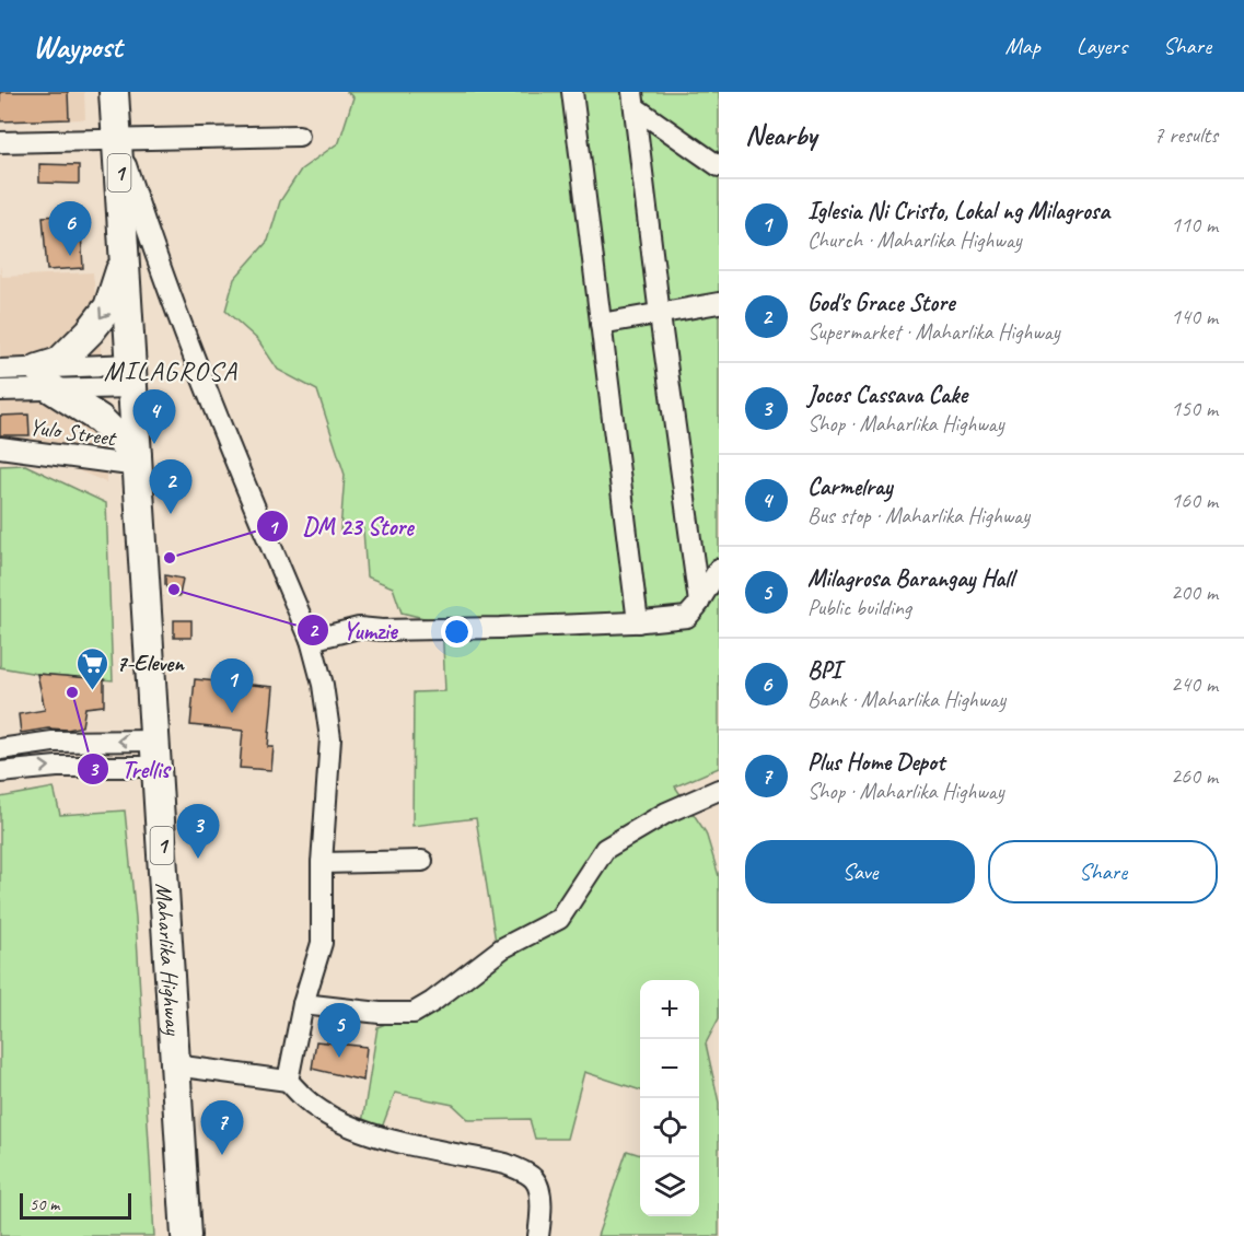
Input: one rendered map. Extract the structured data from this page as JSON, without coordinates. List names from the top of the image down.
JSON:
{
  "streets": {
    "highway": ["1", "Maharlika Highway"],
    "street": ["Yulo Street"]
  },
  "crossings": [
    ["Yulo Street", "Maharlika Highway"]
  ],
  "districts": ["MILAGROSA"],
  "places": {
    "other": ["DM 23 Store", "Yumzie", "Trellis"],
    "supermarket": ["7-Eleven"]
  },
  "scale_bar": "50 m",
  "page": {
    "header": "Waypost",
    "nav": ["Map", "Layers", "Share"],
    "heading": ["Nearby", "7 results"],
    "list": [
      {
        "mark": "1",
        "name": "Iglesia Ni Cristo, Lokal ng Milagrosa",
        "note": "Church · Maharlika Highway",
        "value": "110 m"
      },
      {
        "mark": "2",
        "name": "God's Grace Store",
        "note": "Supermarket · Maharlika Highway",
        "value": "140 m"
      },
      {
        "mark": "3",
        "name": "Jocos Cassava Cake",
        "note": "Shop · Maharlika Highway",
        "value": "150 m"
      },
      {
        "mark": "4",
        "name": "Carmelray",
        "note": "Bus stop · Maharlika Highway",
        "value": "160 m"
      },
      {
        "mark": "5",
        "name": "Milagrosa Barangay Hall",
        "note": "Public building",
        "value": "200 m"
      },
      {
        "mark": "6",
        "name": "BPI",
        "note": "Bank · Maharlika Highway",
        "value": "240 m"
      },
      {
        "mark": "7",
        "name": "Plus Home Depot",
        "note": "Shop · Maharlika Highway",
        "value": "260 m"
      }
    ],
    "pins": [
      "6",
      "4",
      "2",
      "1",
      "3",
      "5",
      "7"
    ],
    "buttons": ["Save", "Share"],
    "map_buttons": ["+", "−"],
    "scale": "50 m"
  }
}
